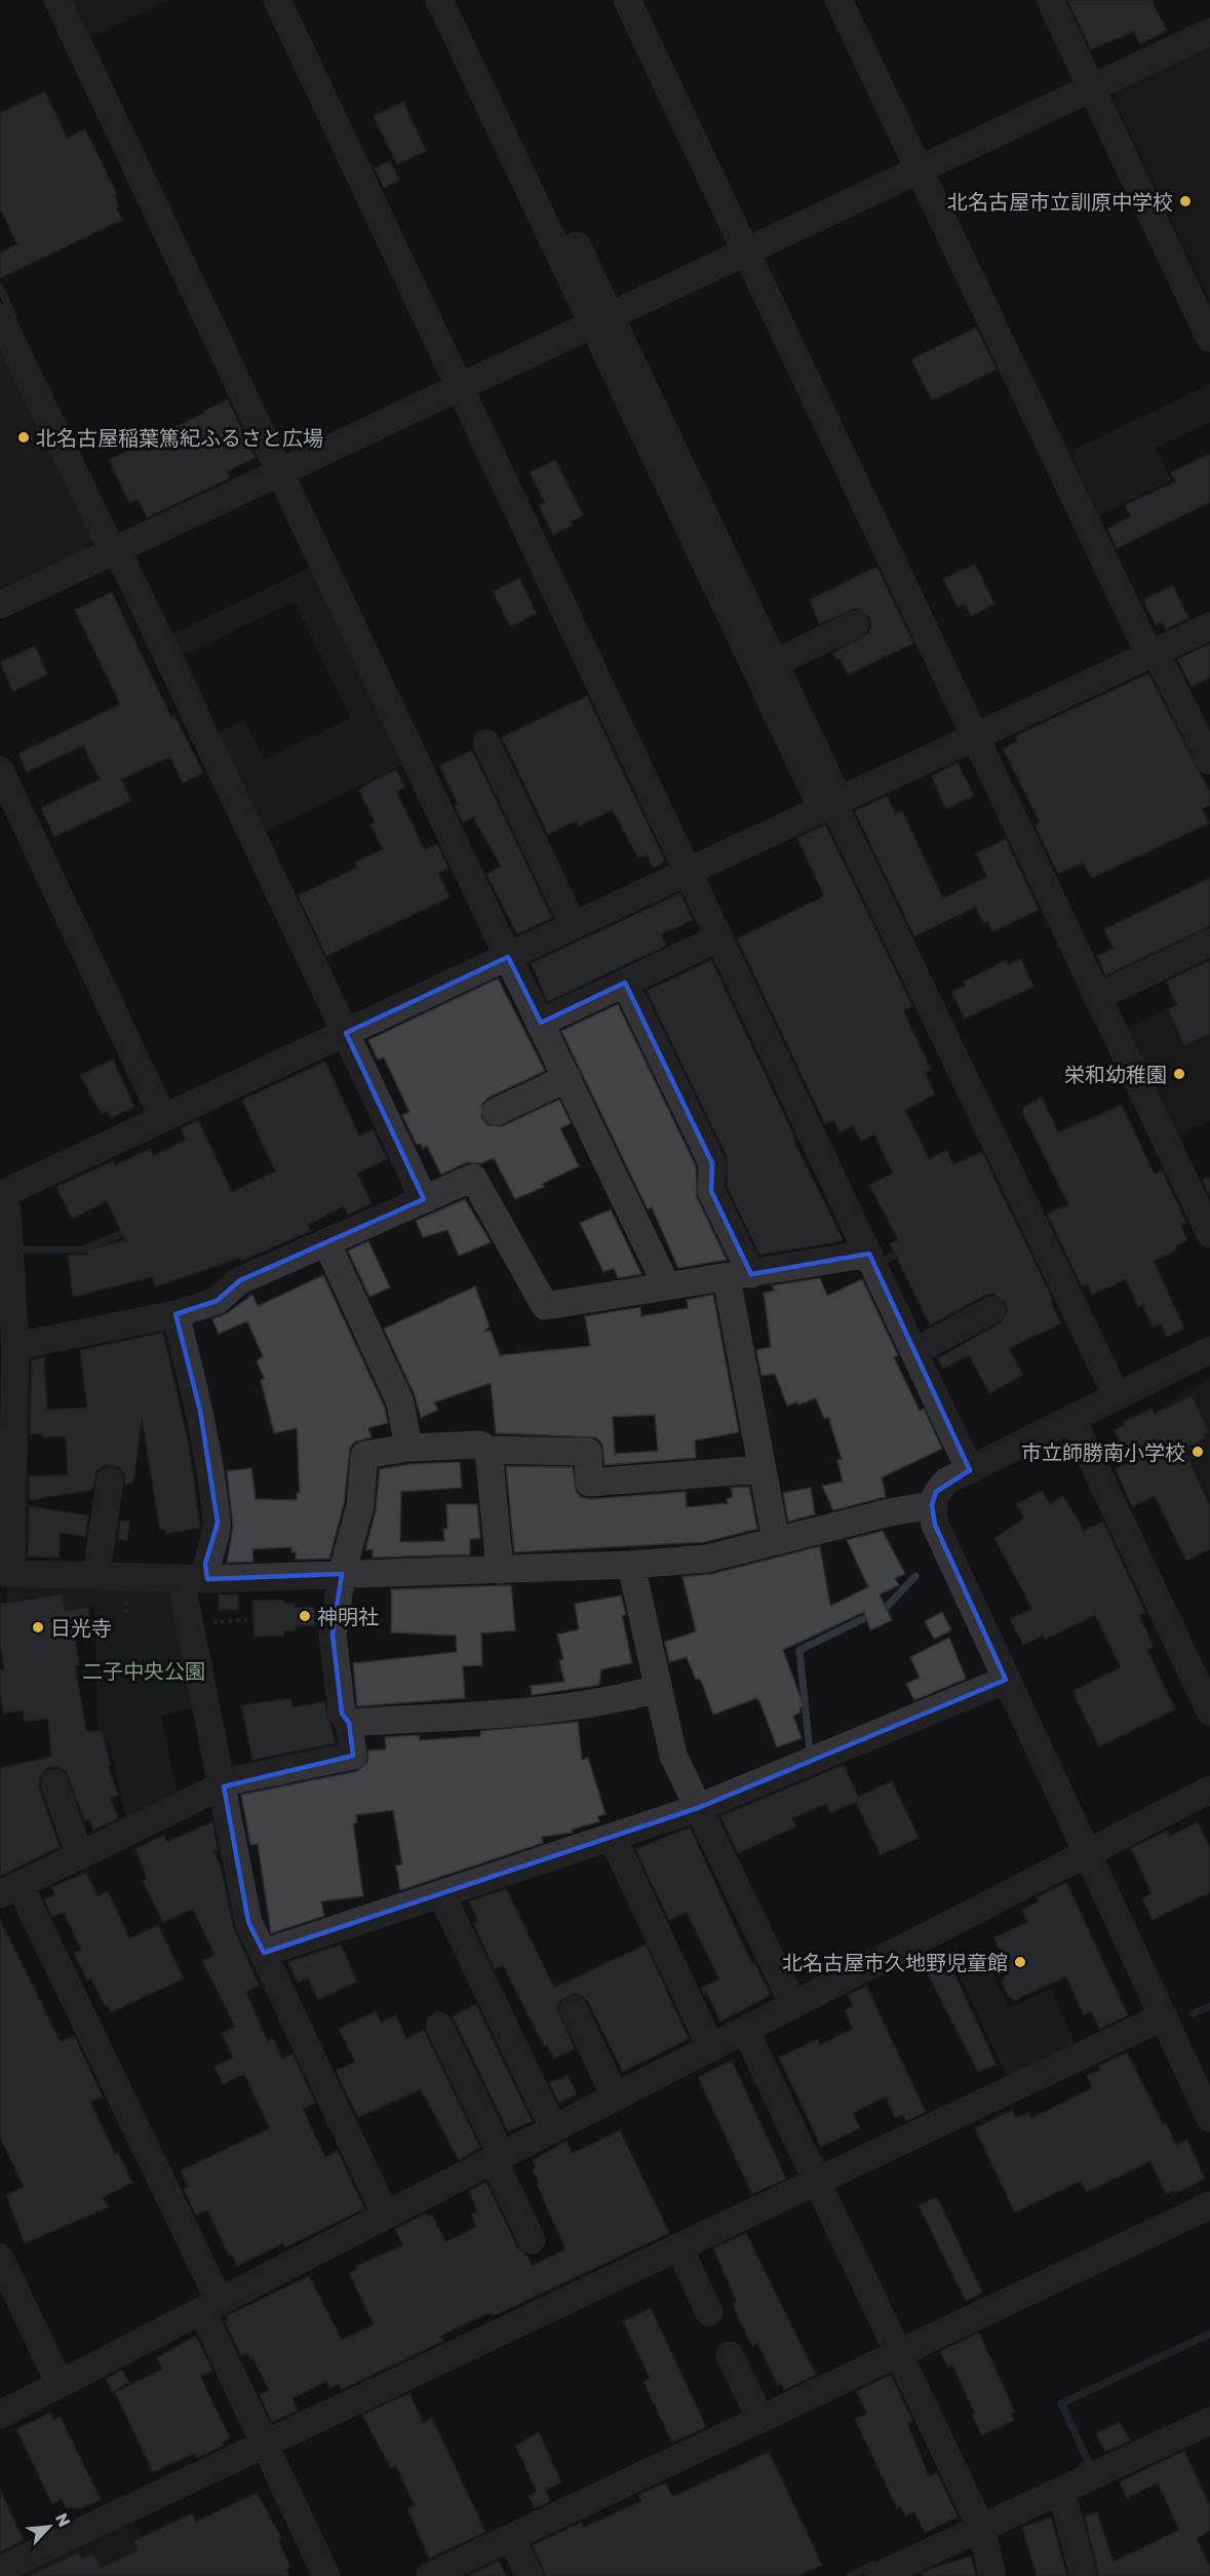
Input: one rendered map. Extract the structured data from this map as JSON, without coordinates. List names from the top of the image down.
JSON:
{
  "parks": ["二子中央公園"],
  "places": [
    "北名古屋市立訓原中学校",
    "北名古屋稲葉篤紀ふるさと広場",
    "栄和幼稚園",
    "市立師勝南小学校",
    "神明社",
    "日光寺",
    "北名古屋市久地野児童館"
  ],
  "north": "top right"
}
